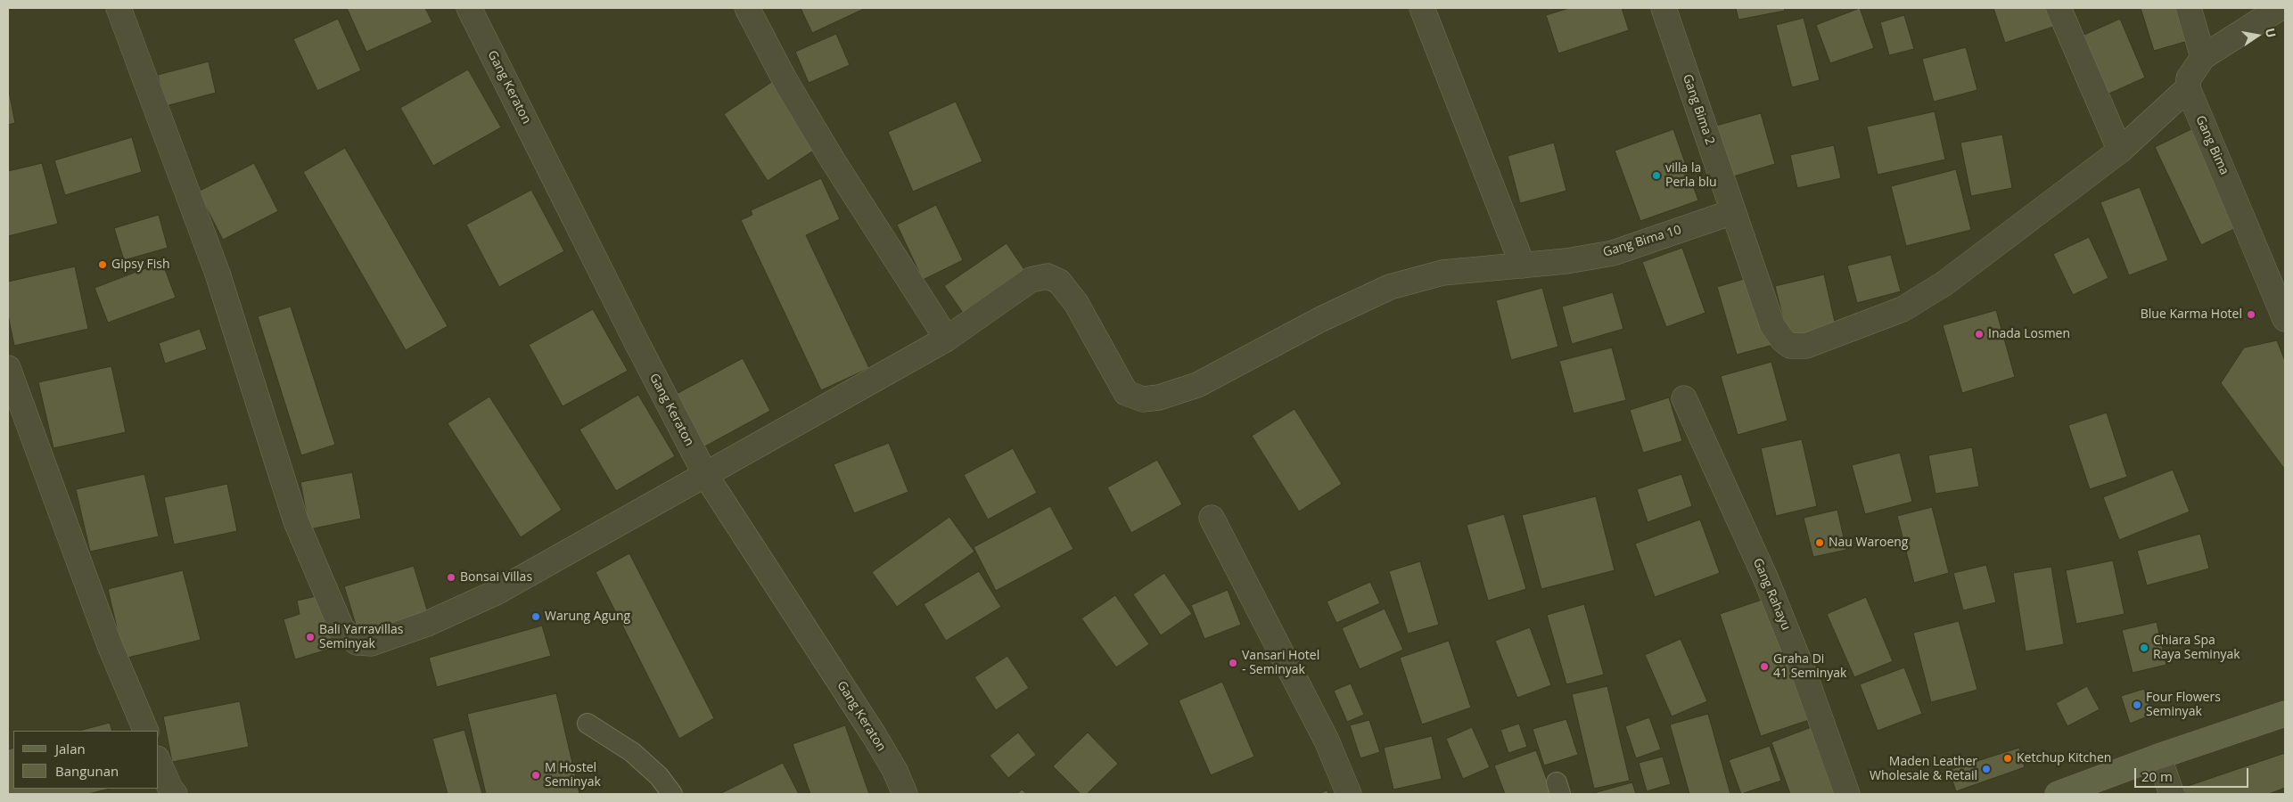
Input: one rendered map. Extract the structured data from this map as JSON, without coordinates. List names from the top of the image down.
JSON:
{
  "streets": {
    "street": [
      "Gang Keraton",
      "Gang Bima 2",
      "Gang Bima",
      "Gang Bima 10",
      "Gang Rahayu"
    ]
  },
  "crossings": [
    ["Gang Keraton", "Gang Bima 10"],
    ["Gang Bima 2", "Gang Bima"],
    ["Gang Bima 2", "Gang Bima 10"]
  ],
  "places": [
    "villa la Perla blu",
    "Gipsy Fish",
    "Blue Karma Hotel",
    "Inada Losmen",
    "Nau Waroeng",
    "Bonsai Villas",
    "Warung Agung",
    "Bali Yarravillas Seminyak",
    "Chiara Spa Raya Seminyak",
    "Vansari Hotel - Seminyak",
    "Graha Di 41 Seminyak",
    "Four Flowers Seminyak",
    "Ketchup Kitchen",
    "Maden Leather Wholesale & Retail",
    "M Hostel Seminyak"
  ],
  "legend": ["Jalan", "Bangunan"],
  "scale_bar": "20 m",
  "north": "right"
}
